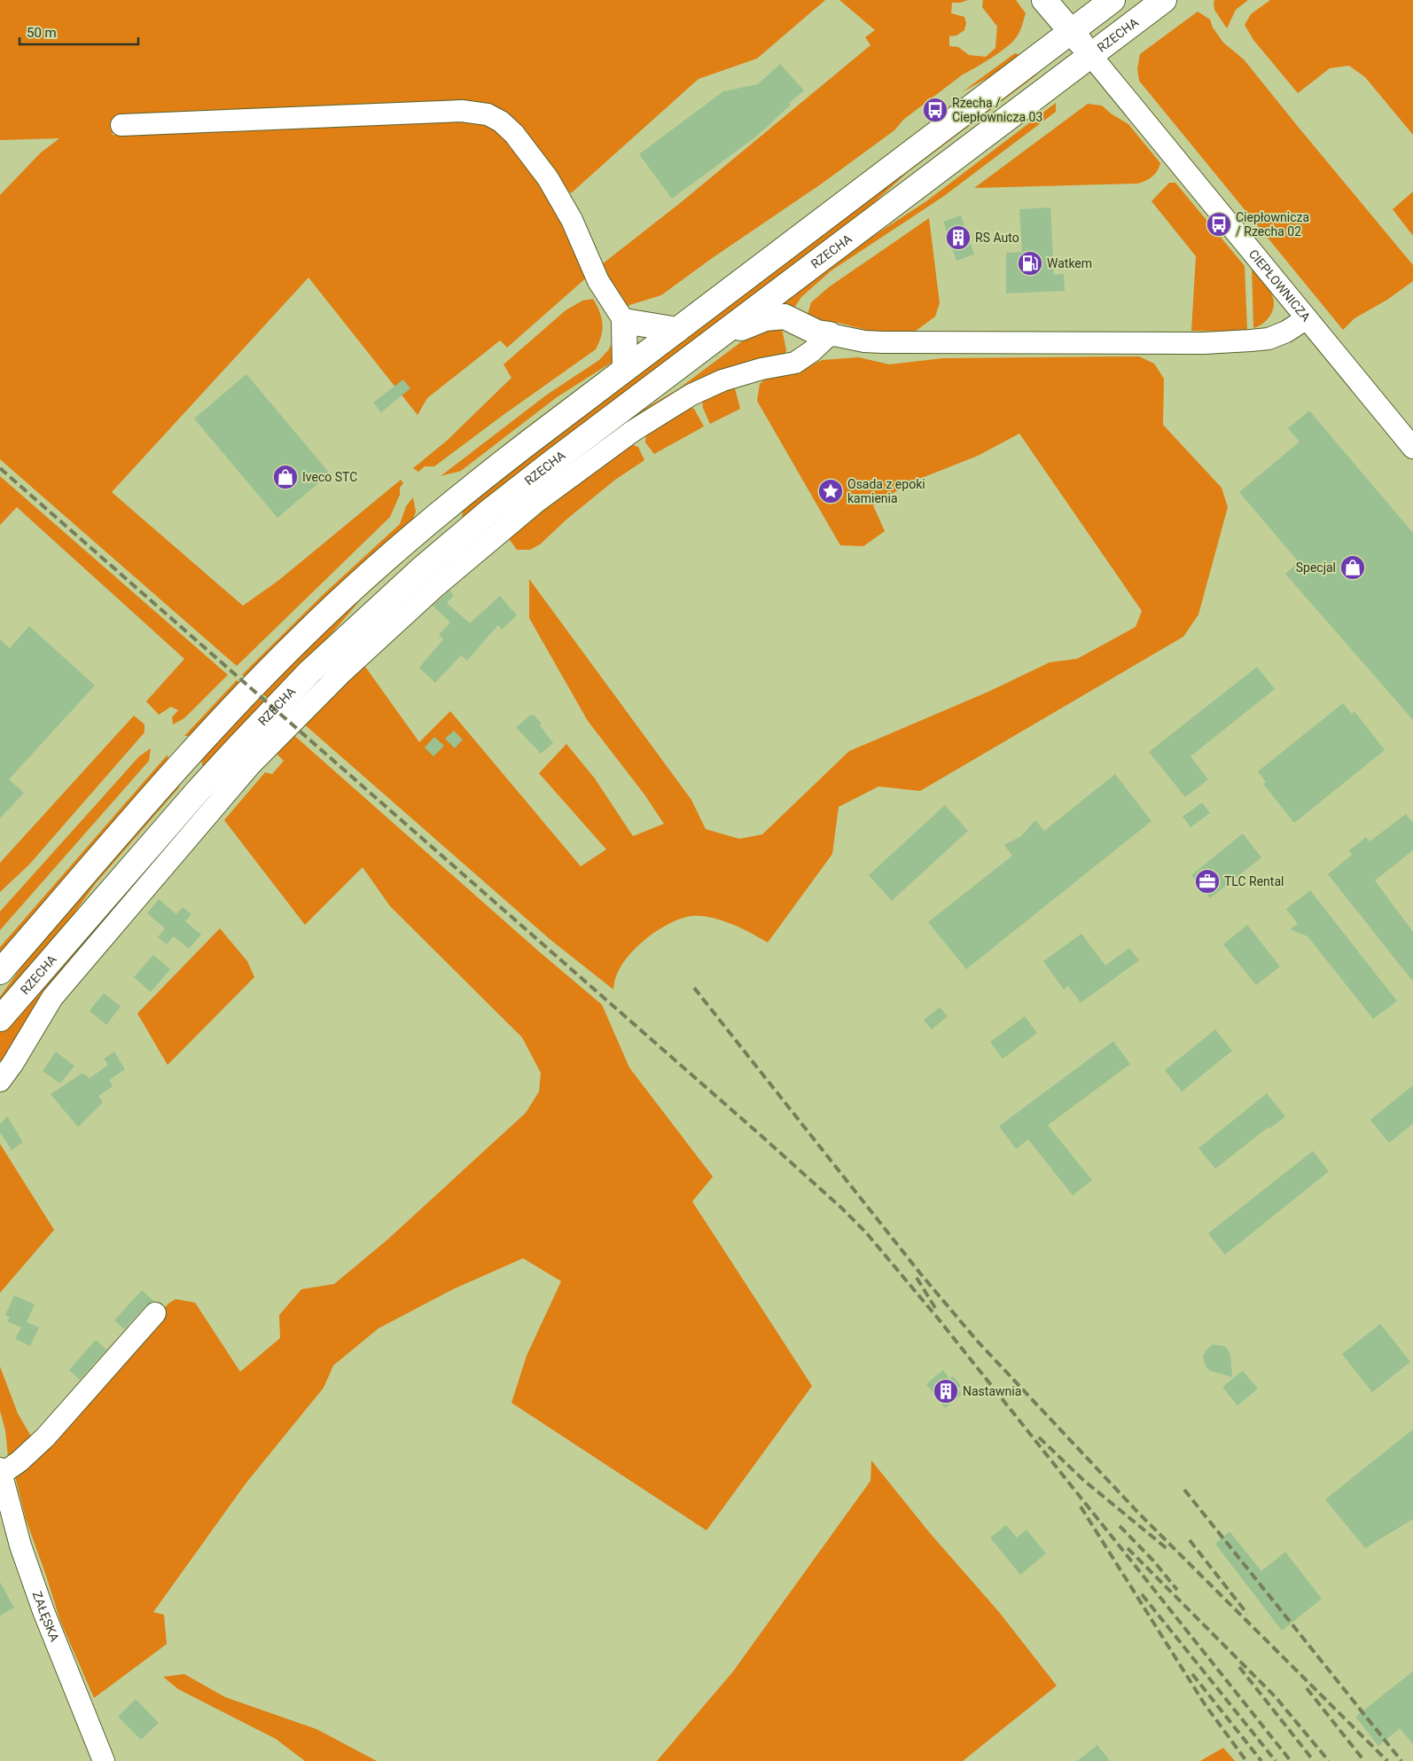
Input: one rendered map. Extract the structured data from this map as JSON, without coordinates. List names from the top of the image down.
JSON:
{
  "streets": {
    "main road": ["RZECHA", "CIEPŁOWNICZA"],
    "street": ["ZAŁĘSKA"]
  },
  "crossings": [
    ["RZECHA", "CIEPŁOWNICZA"]
  ],
  "places": {
    "bus stop": ["Rzecha / Ciepłownicza 03", "Ciepłownicza / Rzecha 02"],
    "building": ["RS Auto", "Nastawnia"],
    "fuel station": ["Watkem"],
    "shop": ["Iveco STC", "Specjal"],
    "place": ["Osada z epoki kamienia"],
    "office": ["TLC Rental"]
  },
  "scale_bar": "50 m"
}
